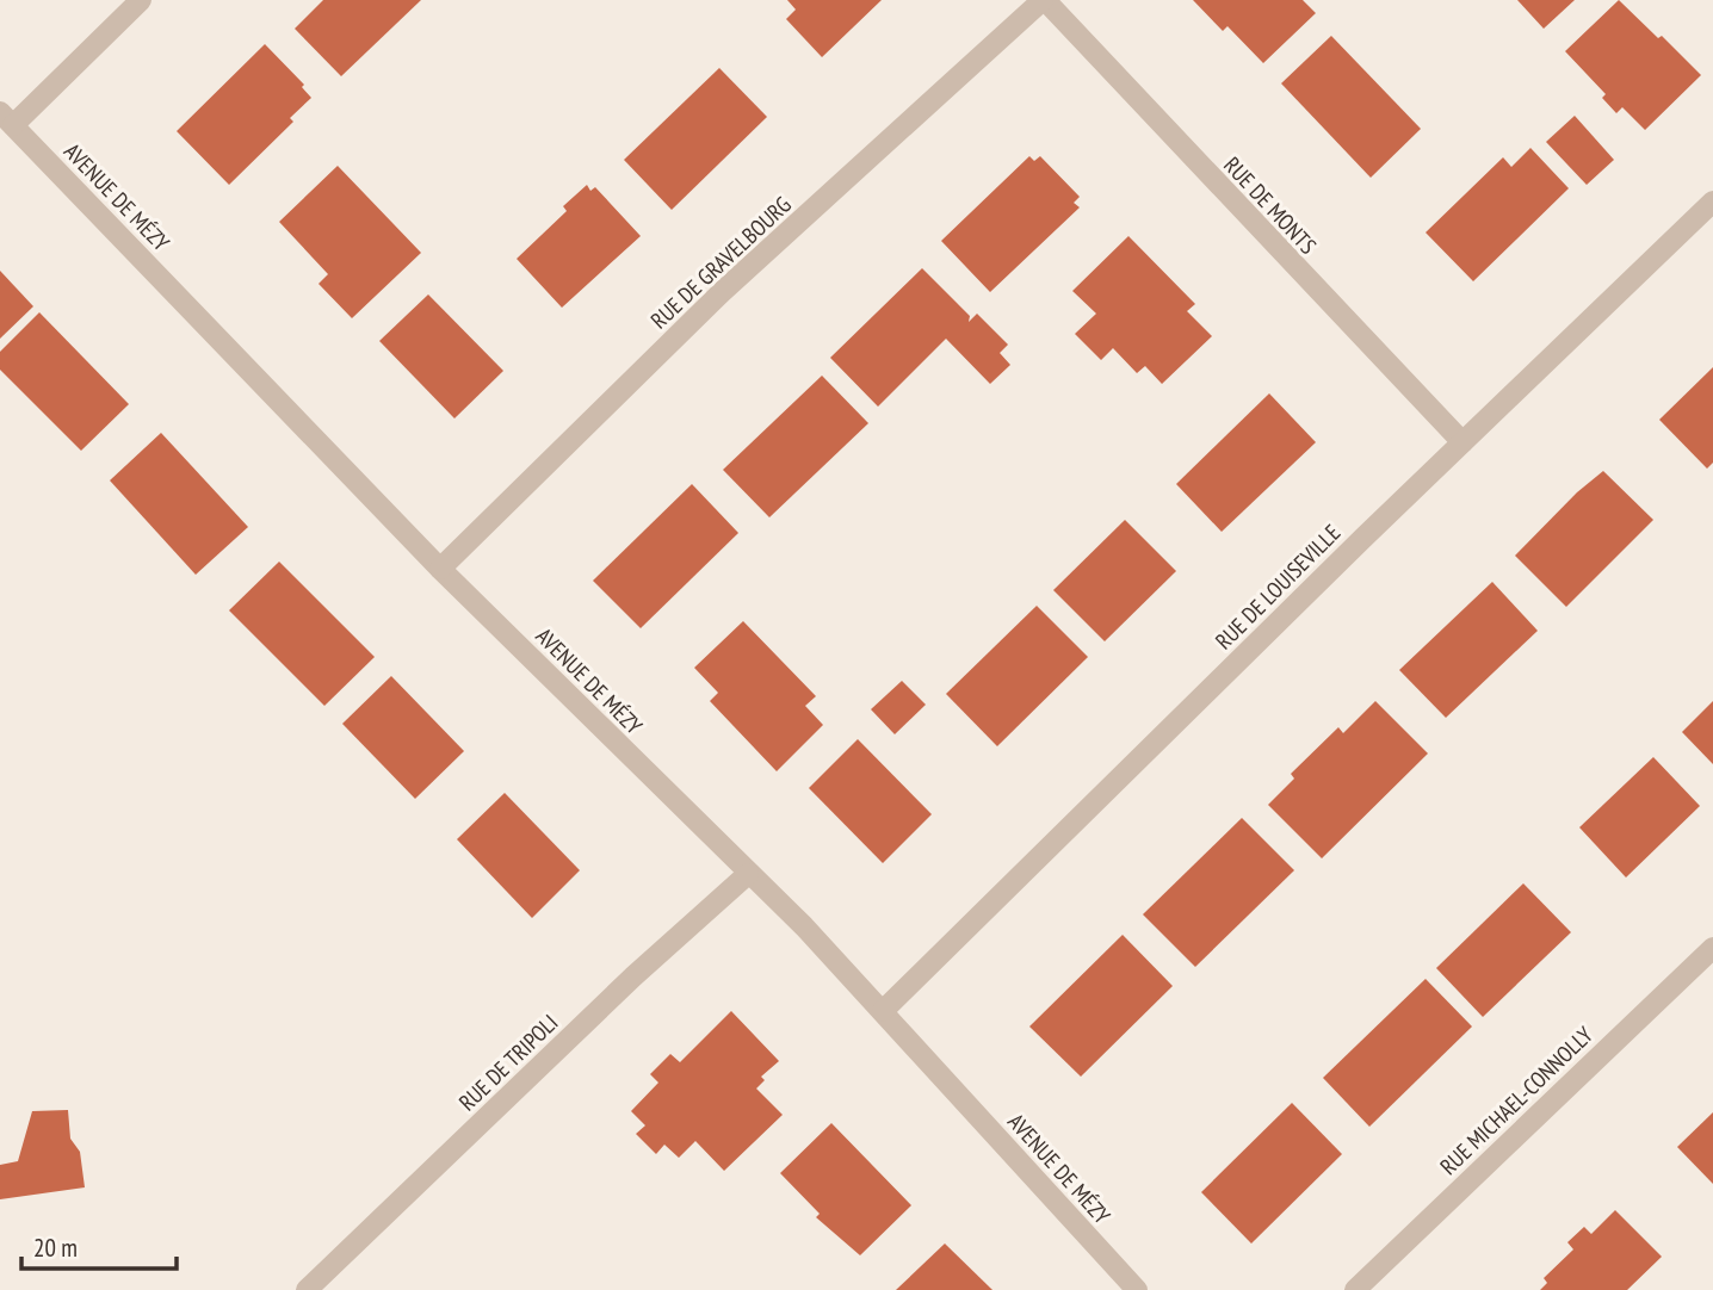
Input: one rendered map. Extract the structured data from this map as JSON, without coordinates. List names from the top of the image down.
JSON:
{
  "streets": {
    "street": [
      "AVENUE DE MÉZY",
      "RUE DE MONTS",
      "RUE DE GRAVELBOURG",
      "RUE DE LOUISEVILLE",
      "RUE DE TRIPOLI",
      "RUE MICHAEL-CONNOLLY"
    ]
  },
  "crossings": [
    ["AVENUE DE MÉZY", "RUE DE GRAVELBOURG"],
    ["AVENUE DE MÉZY", "RUE DE LOUISEVILLE"],
    ["AVENUE DE MÉZY", "RUE DE TRIPOLI"],
    ["RUE DE MONTS", "RUE DE GRAVELBOURG"],
    ["RUE DE MONTS", "RUE DE LOUISEVILLE"]
  ],
  "scale_bar": "20 m"
}
